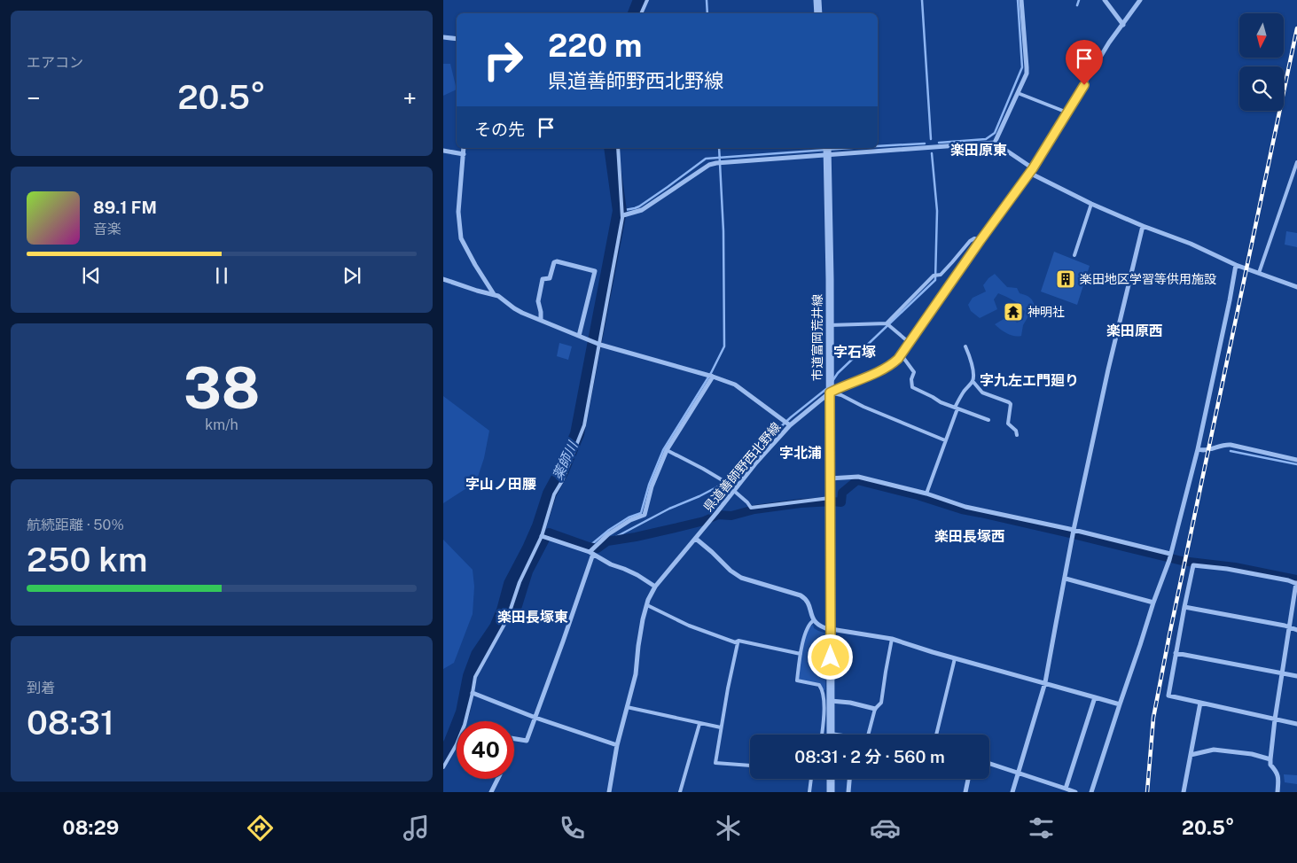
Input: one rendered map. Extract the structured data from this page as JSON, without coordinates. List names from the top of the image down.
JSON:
{
  "streets": {
    "street": ["市道富岡荒井線", "県道善師野西北野線"]
  },
  "crossings": [
    ["市道富岡荒井線", "県道善師野西北野線"]
  ],
  "districts": [
    "楽田原東",
    "楽田原西",
    "字石塚",
    "字九左エ門廻り",
    "字北浦",
    "字山ノ田腰",
    "楽田長塚西",
    "楽田長塚東"
  ],
  "water": ["薬師川"],
  "places": {
    "building": ["楽田地区学習等供用施設"],
    "temple": ["神明社"]
  },
  "north": "bottom",
  "page": {
    "tile": [
      "エアコン",
      ["38", "km/h"],
      ["航続距離 · 50%", "250 km"],
      ["到着", "08:31"]
    ],
    "turn": ["220 m", "県道善師野西北野線"],
    "heat": ["−", "20.5°", "+"],
    "then": "その先",
    "song": ["89.1 FM", "音楽"],
    "limit": "40",
    "trip": "08:31 · 2 分 · 560 m",
    "tabs": ["08:29", "20.5°"]
  }
}
